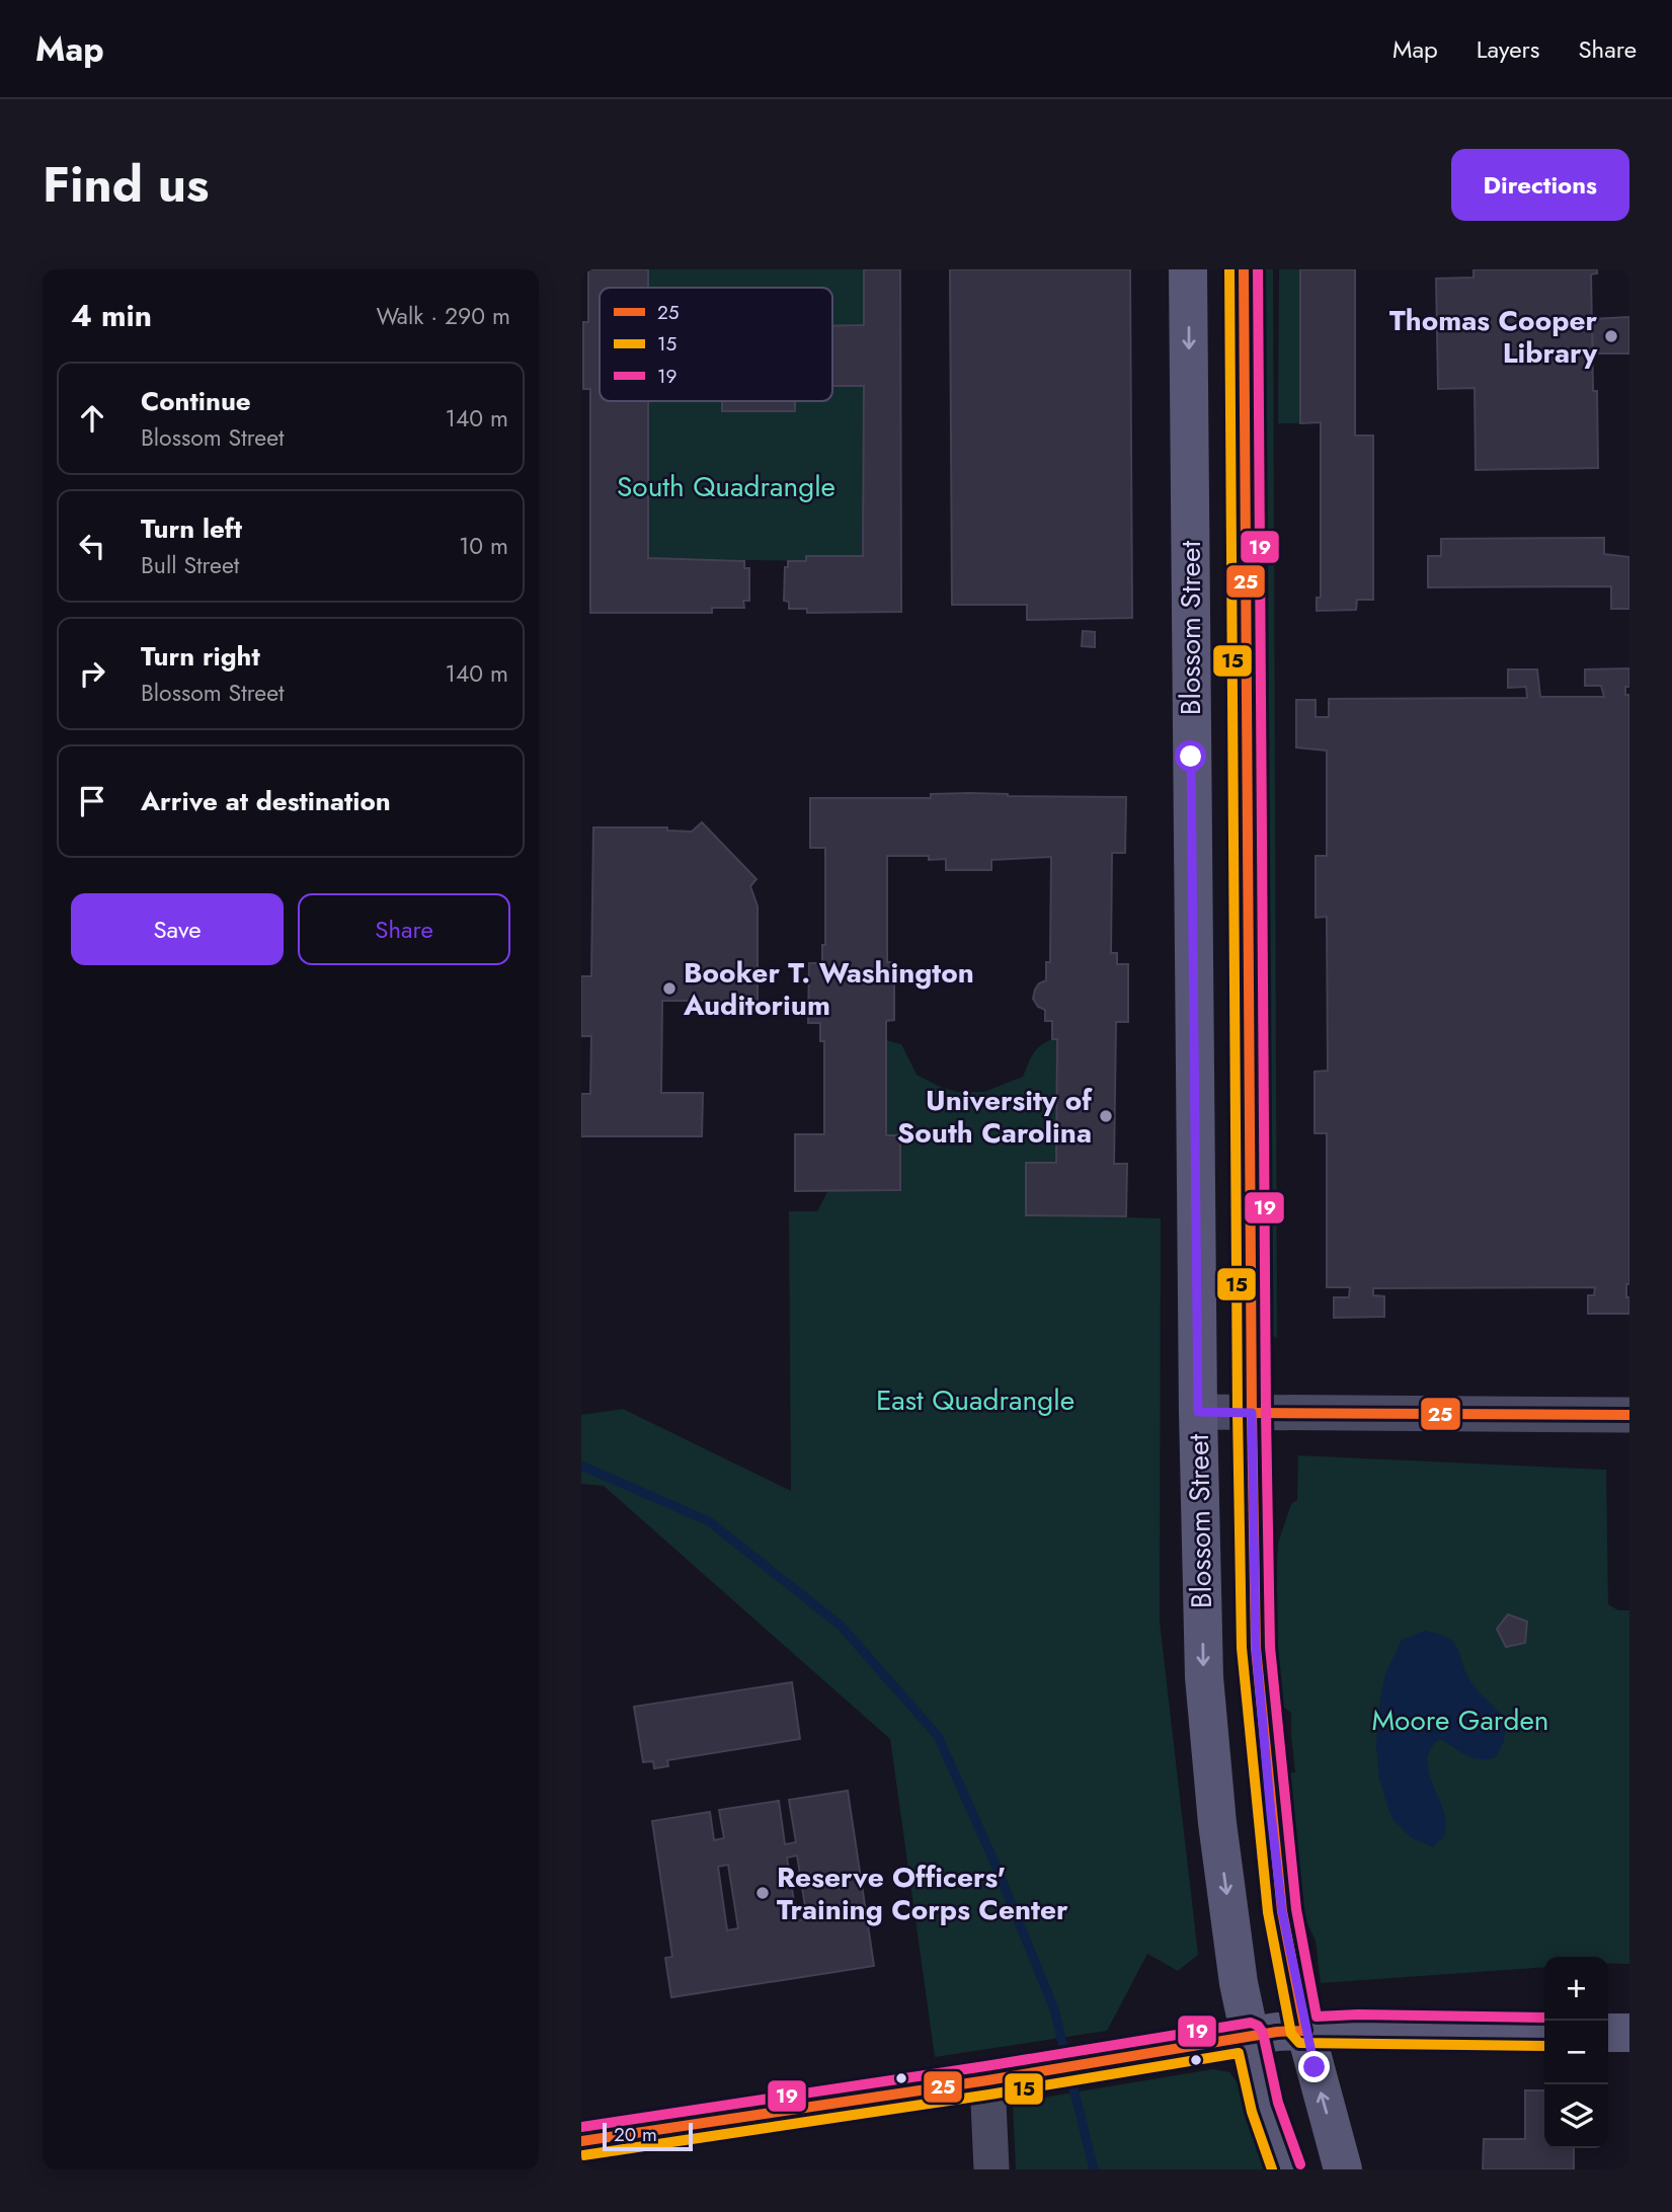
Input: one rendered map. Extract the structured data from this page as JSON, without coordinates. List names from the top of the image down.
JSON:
{
  "streets": {
    "main road": ["Blossom Street"]
  },
  "parks": ["South Quadrangle", "East Quadrangle", "Moore Garden"],
  "places": [
    "Thomas Cooper Library",
    "Booker T. Washington Auditorium",
    "University of South Carolina",
    "Reserve Officers' Training Corps Center"
  ],
  "lines": ["transit line 25", "transit line 15", "transit line 19"],
  "legend": ["25", "15", "19"],
  "scale_bar": "20 m",
  "page": {
    "header": "Map",
    "nav": ["Map", "Layers", "Share"],
    "title": "Find us",
    "buttons": [
      "Directions",
      ["Save", "Share"]
    ],
    "heading": ["4 min", "Walk · 290 m"],
    "list": [
      ["Continue", "Blossom Street", "140 m"],
      ["Turn left", "Bull Street", "10 m"],
      ["Turn right", "Blossom Street", "140 m"],
      "Arrive at destination"
    ],
    "map_buttons": ["+", "−"],
    "scale": "20 m"
  }
}
